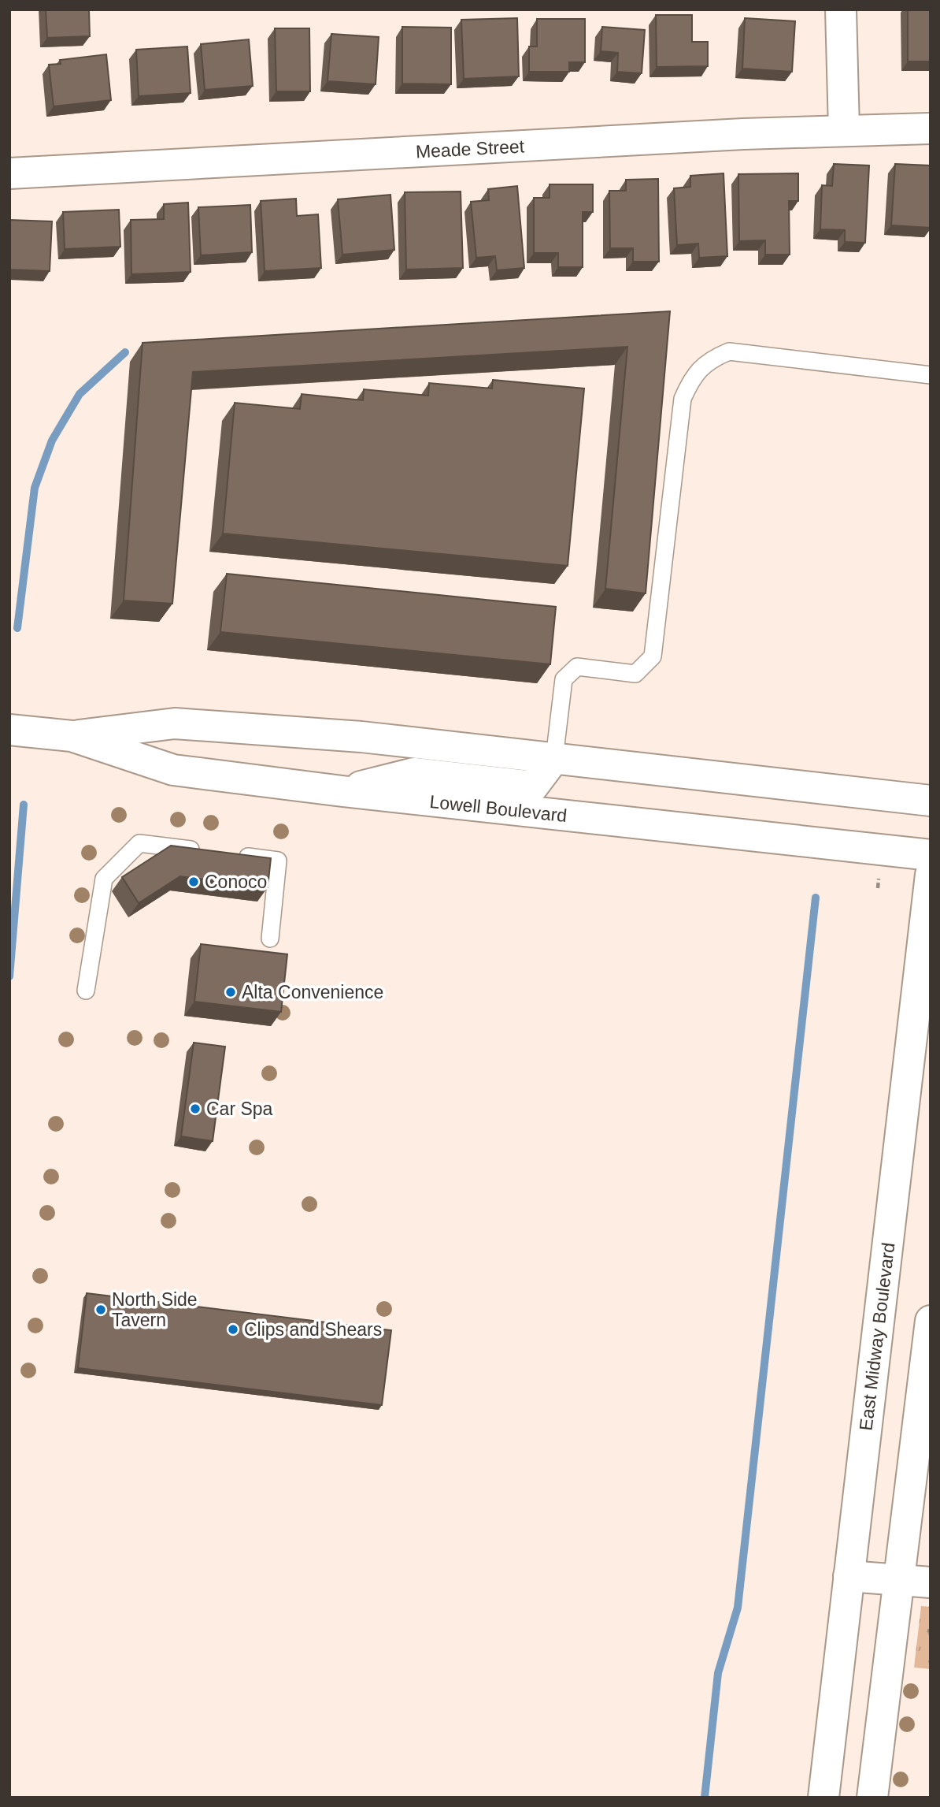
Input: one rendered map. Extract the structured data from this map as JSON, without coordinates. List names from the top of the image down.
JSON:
{
  "streets": {
    "main road": ["Meade Street", "Lowell Boulevard", "East Midway Boulevard"]
  },
  "places": [
    "Conoco",
    "Alta Convenience",
    "Car Spa",
    "North Side Tavern",
    "Clips and Shears"
  ]
}
